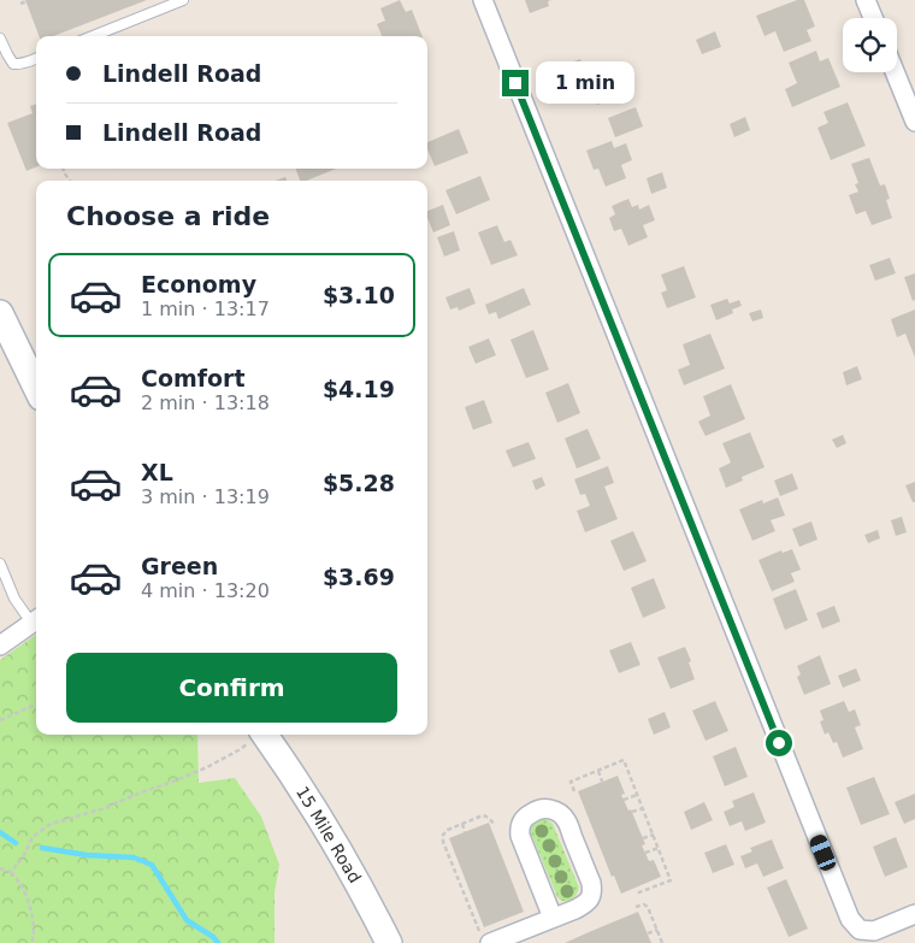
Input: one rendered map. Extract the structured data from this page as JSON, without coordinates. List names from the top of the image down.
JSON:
{
  "streets": {
    "main road": ["15 Mile Road"]
  },
  "page": {
    "banner": ["Lindell Road", "Lindell Road"],
    "bubble": "1 min",
    "heading": "Choose a ride",
    "list": [
      {
        "name": "Economy",
        "note": "1 min · 13:17",
        "value": "$3.10"
      },
      {
        "name": "Comfort",
        "note": "2 min · 13:18",
        "value": "$4.19"
      },
      {
        "name": "XL",
        "note": "3 min · 13:19",
        "value": "$5.28"
      },
      {
        "name": "Green",
        "note": "4 min · 13:20",
        "value": "$3.69"
      }
    ],
    "buttons": "Confirm"
  }
}
